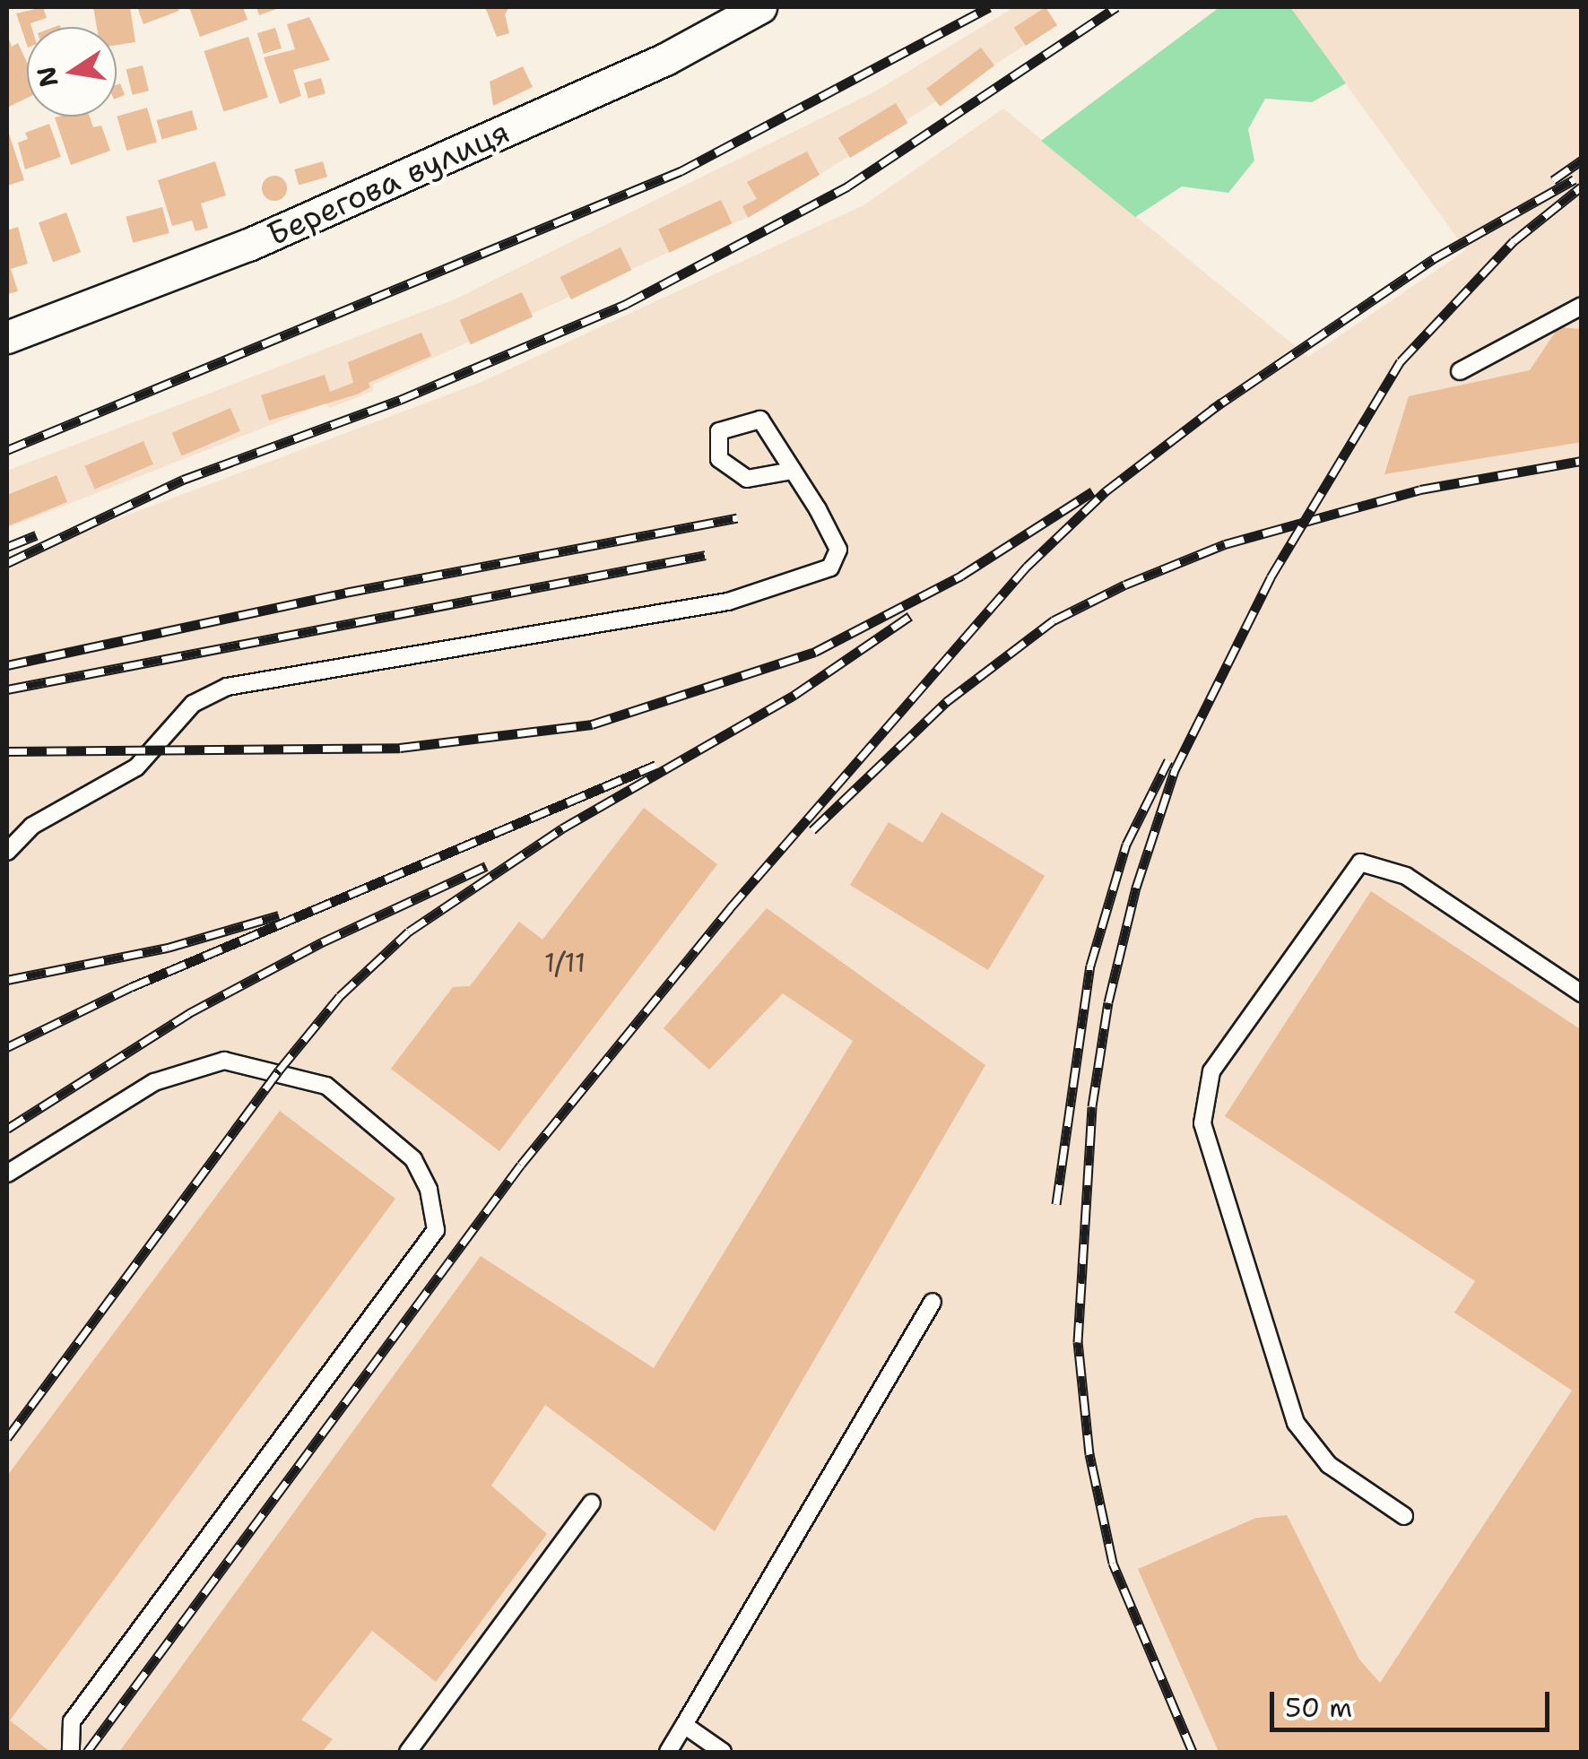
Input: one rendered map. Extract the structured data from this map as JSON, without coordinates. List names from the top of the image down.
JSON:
{
  "streets": {
    "street": ["Берегова вулиця"]
  },
  "house_numbers": ["1/11"],
  "scale_bar": "50 m",
  "north": "left"
}
